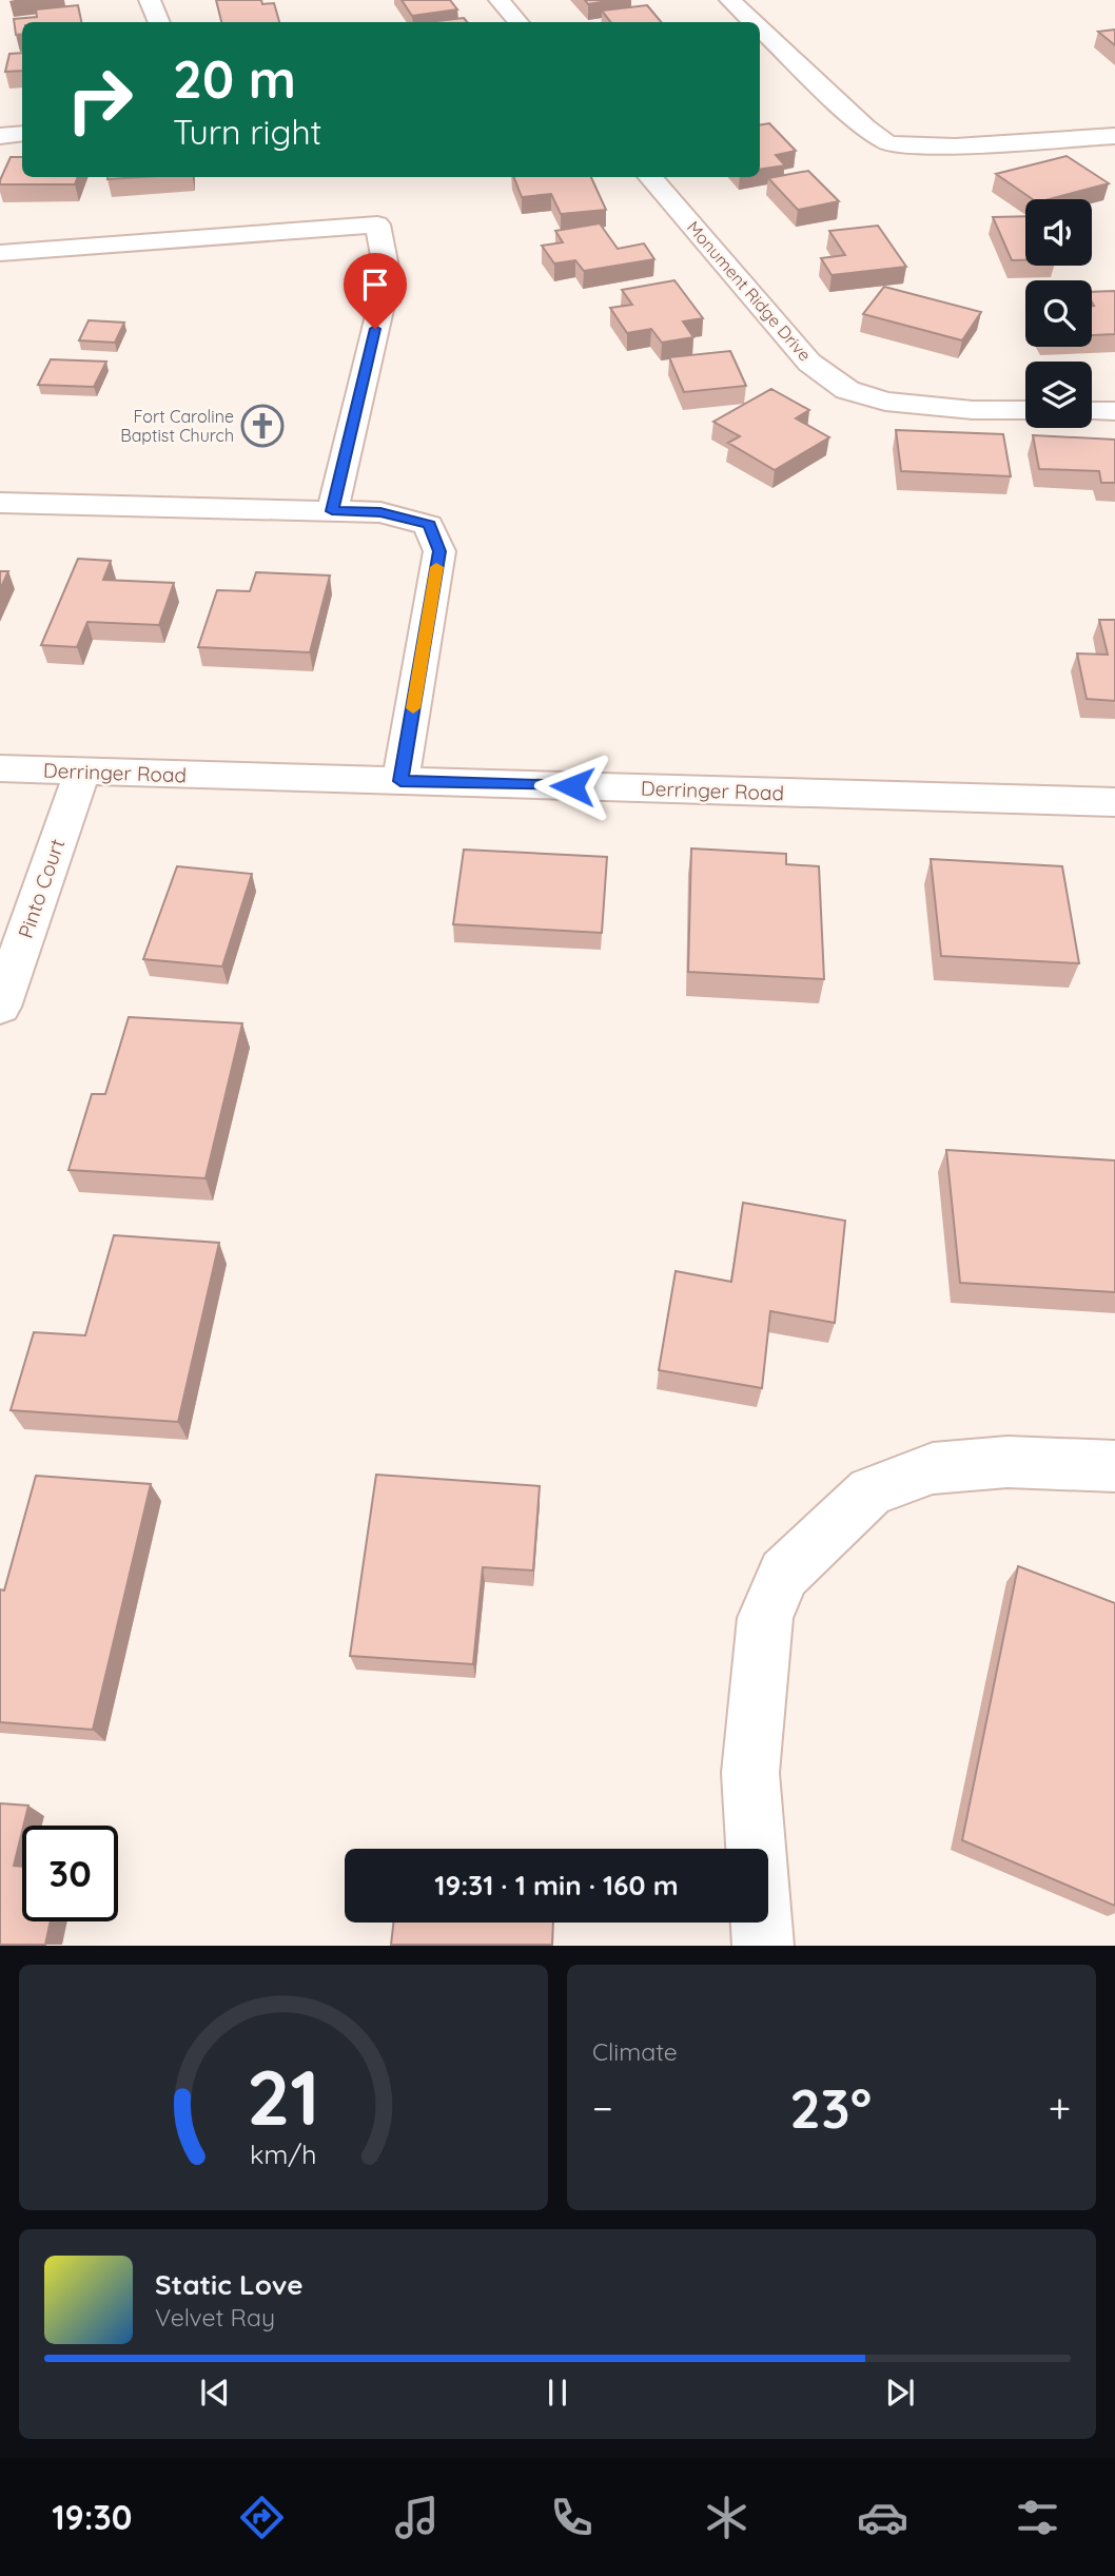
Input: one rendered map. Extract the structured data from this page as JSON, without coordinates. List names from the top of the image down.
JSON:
{
  "streets": {
    "street": ["Monument Ridge Drive", "Derringer Road", "Pinto Court"]
  },
  "crossings": [
    ["Derringer Road", "Pinto Court"]
  ],
  "places": {
    "church": ["Fort Caroline Baptist Church"]
  },
  "page": {
    "turn": ["20 m", "Turn right"],
    "limit": "30",
    "trip": "19:31 · 1 min · 160 m",
    "tile": "Climate",
    "heat": ["−", "23°", "+"],
    "song": ["Static Love", "Velvet Ray"],
    "tabs": "19:30",
    "gauge": ["21", "km/h"]
  }
}
